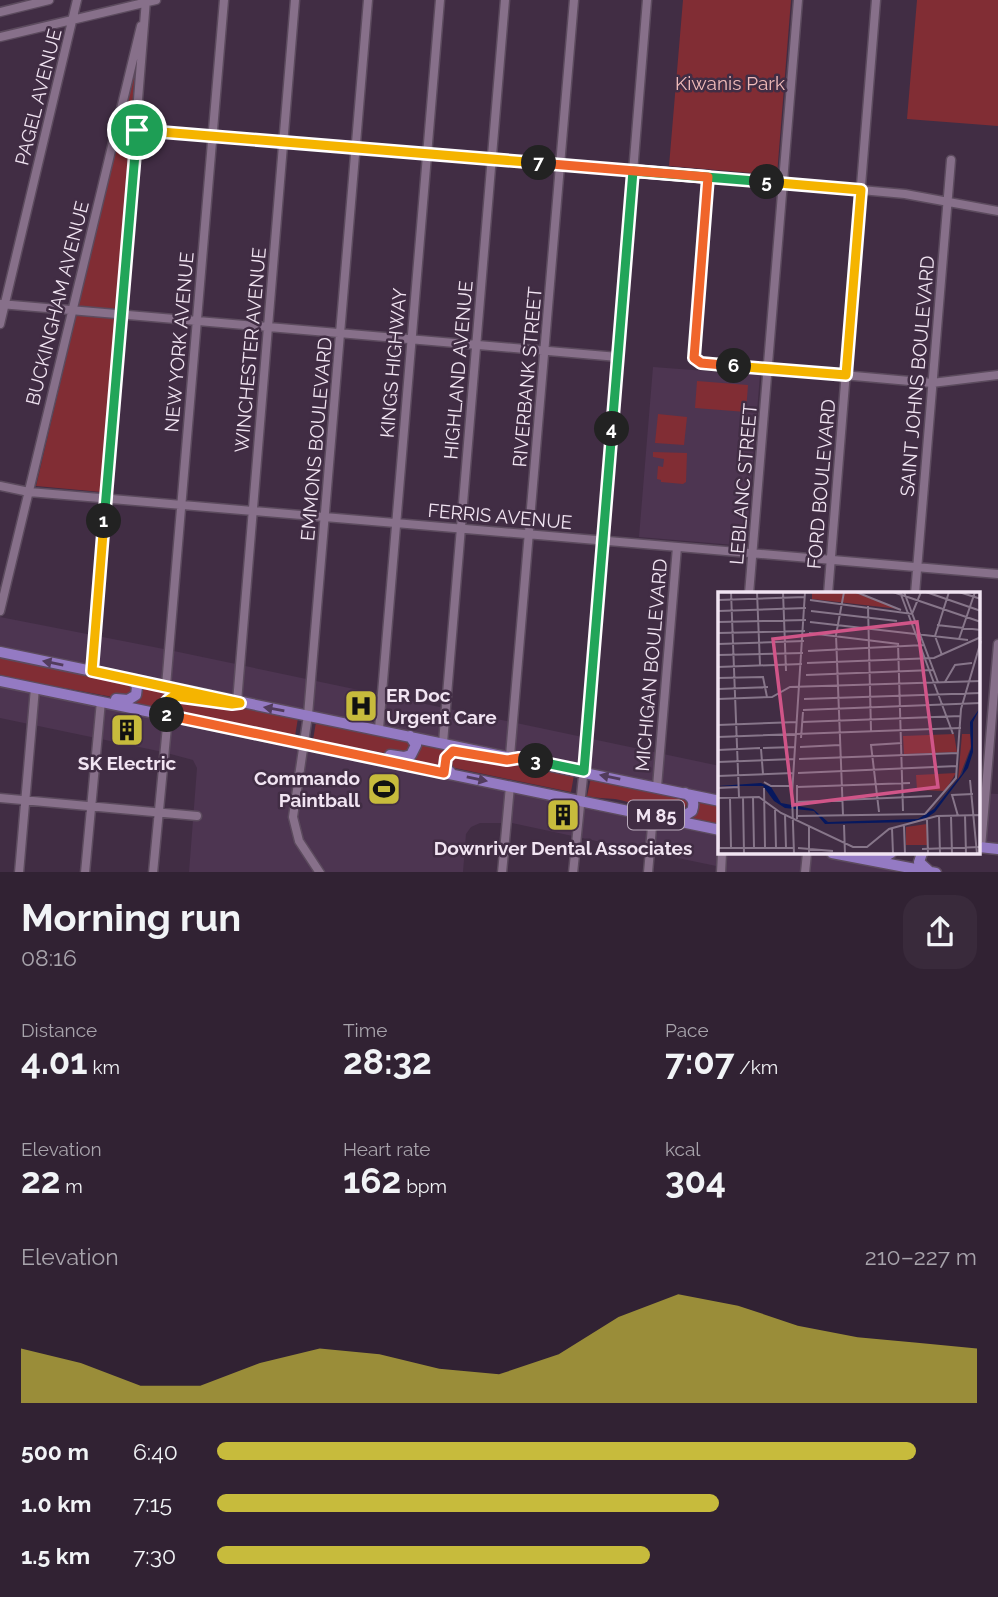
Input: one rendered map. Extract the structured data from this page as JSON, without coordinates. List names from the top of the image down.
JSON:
{
  "streets": {
    "main road": ["M 85"],
    "street": [
      "PAGEL AVENUE",
      "BUCKINGHAM AVENUE",
      "NEW YORK AVENUE",
      "WINCHESTER AVENUE",
      "KINGS HIGHWAY",
      "HIGHLAND AVENUE",
      "SAINT JOHNS BOULEVARD",
      "RIVERBANK STREET",
      "EMMONS BOULEVARD",
      "LEBLANC STREET",
      "FORD BOULEVARD",
      "FERRIS AVENUE",
      "MICHIGAN BOULEVARD"
    ]
  },
  "crossings": [
    ["BUCKINGHAM AVENUE", "FERRIS AVENUE"],
    ["NEW YORK AVENUE", "FERRIS AVENUE"],
    ["NEW YORK AVENUE", "M 85"],
    ["WINCHESTER AVENUE", "FERRIS AVENUE"],
    ["WINCHESTER AVENUE", "M 85"],
    ["KINGS HIGHWAY", "FERRIS AVENUE"],
    ["KINGS HIGHWAY", "M 85"],
    ["HIGHLAND AVENUE", "FERRIS AVENUE"],
    ["HIGHLAND AVENUE", "M 85"],
    ["SAINT JOHNS BOULEVARD", "FERRIS AVENUE"],
    ["RIVERBANK STREET", "FERRIS AVENUE"],
    ["RIVERBANK STREET", "M 85"],
    ["EMMONS BOULEVARD", "FERRIS AVENUE"],
    ["EMMONS BOULEVARD", "M 85"],
    ["LEBLANC STREET", "FERRIS AVENUE"],
    ["FORD BOULEVARD", "FERRIS AVENUE"],
    ["FERRIS AVENUE", "MICHIGAN BOULEVARD"],
    ["MICHIGAN BOULEVARD", "M 85"]
  ],
  "parks": ["Kiwanis Park"],
  "places": {
    "hospital": ["ER Doc Urgent Care"],
    "building": ["SK Electric", "Downriver Dental Associates"],
    "sports": ["Commando Paintball"]
  },
  "page": {
    "pins": [
      "7",
      "5",
      "6",
      "4",
      "1",
      "2",
      "3"
    ],
    "heading": ["Morning run", "08:16"],
    "stats": [
      ["Distance", "4.01 km"],
      ["Time", "28:32"],
      ["Pace", "7:07 /km"],
      ["Elevation", "22 m"],
      ["Heart rate", "162 bpm"],
      ["kcal", "304"]
    ],
    "chart": ["Elevation", "210–227 m"],
    "list": [
      {
        "name": "500 m",
        "note": "6:40"
      },
      {
        "name": "1.0 km",
        "note": "7:15"
      },
      {
        "name": "1.5 km",
        "note": "7:30"
      }
    ]
  }
}
